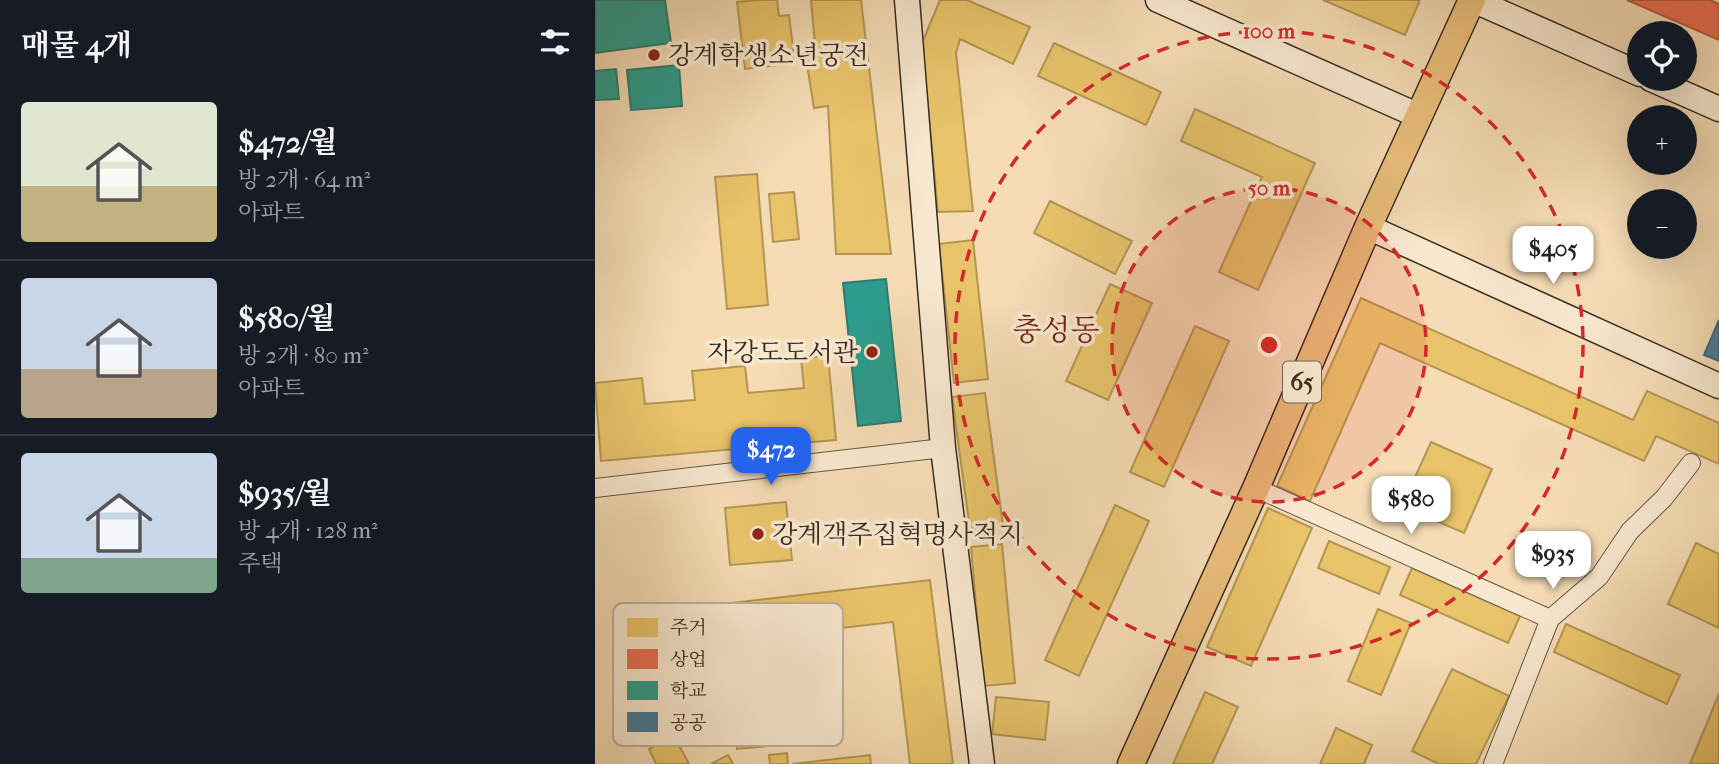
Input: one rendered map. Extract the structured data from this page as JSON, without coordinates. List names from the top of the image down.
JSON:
{
  "streets": {
    "main road": ["65"]
  },
  "districts": ["충성동"],
  "places": ["강계학생소년궁전", "자강도도서관", "강계객주집혁명사적지"],
  "legend": [
    "주거",
    "상업",
    "학교",
    "공공"
  ],
  "page": {
    "heading": "매물 4개",
    "map_buttons": ["+", "−"],
    "list": [
      {
        "name": "$472/월",
        "note": "방 2개 · 64 m² · 아파트"
      },
      {
        "name": "$580/월",
        "note": "방 2개 · 80 m² · 아파트"
      },
      {
        "name": "$935/월",
        "note": "방 4개 · 128 m² · 주택"
      }
    ],
    "price": [
      "$405",
      "$472",
      "$580",
      "$935"
    ]
  },
  "rings": ["100 m", "50 m"]
}
